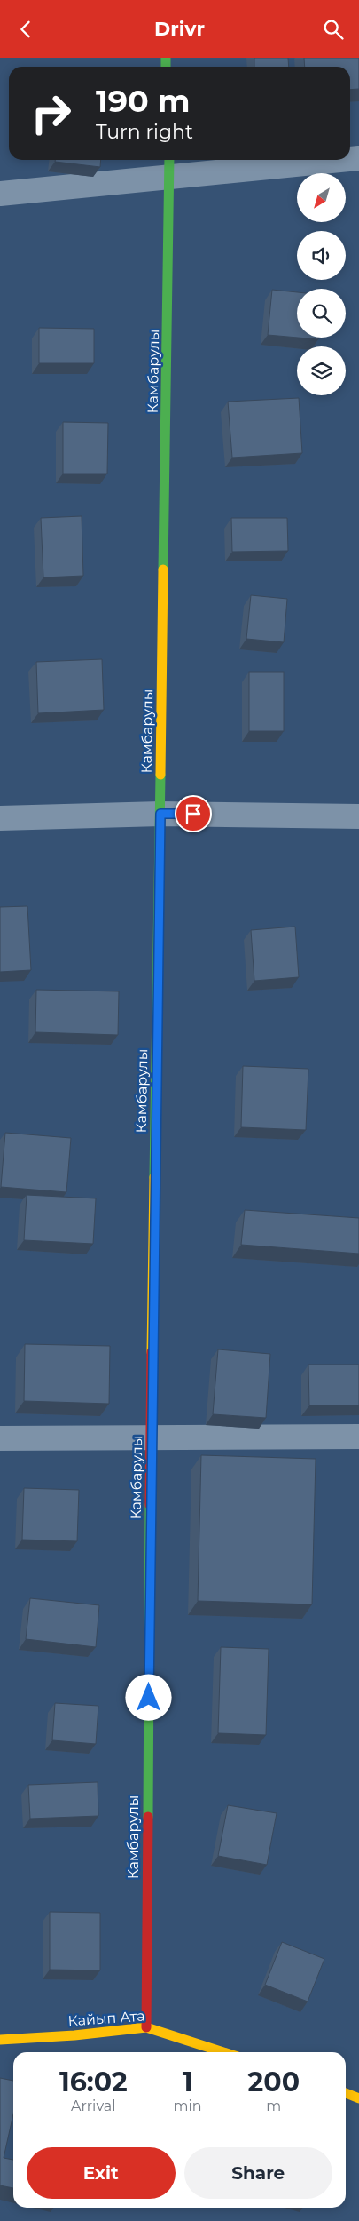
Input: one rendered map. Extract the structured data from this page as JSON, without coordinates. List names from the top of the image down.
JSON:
{
  "streets": {
    "street": ["Камбарулы", "Кайып Ата"]
  },
  "crossings": [
    ["Камбарулы", "Кайып Ата"]
  ],
  "north": "bottom left",
  "page": {
    "header": "Drivr",
    "turn": ["190 m", "Turn right"],
    "eta": [
      "16:02",
      "Arrival",
      "1",
      "min",
      "200",
      "m"
    ],
    "buttons": ["Exit", "Share"]
  }
}
